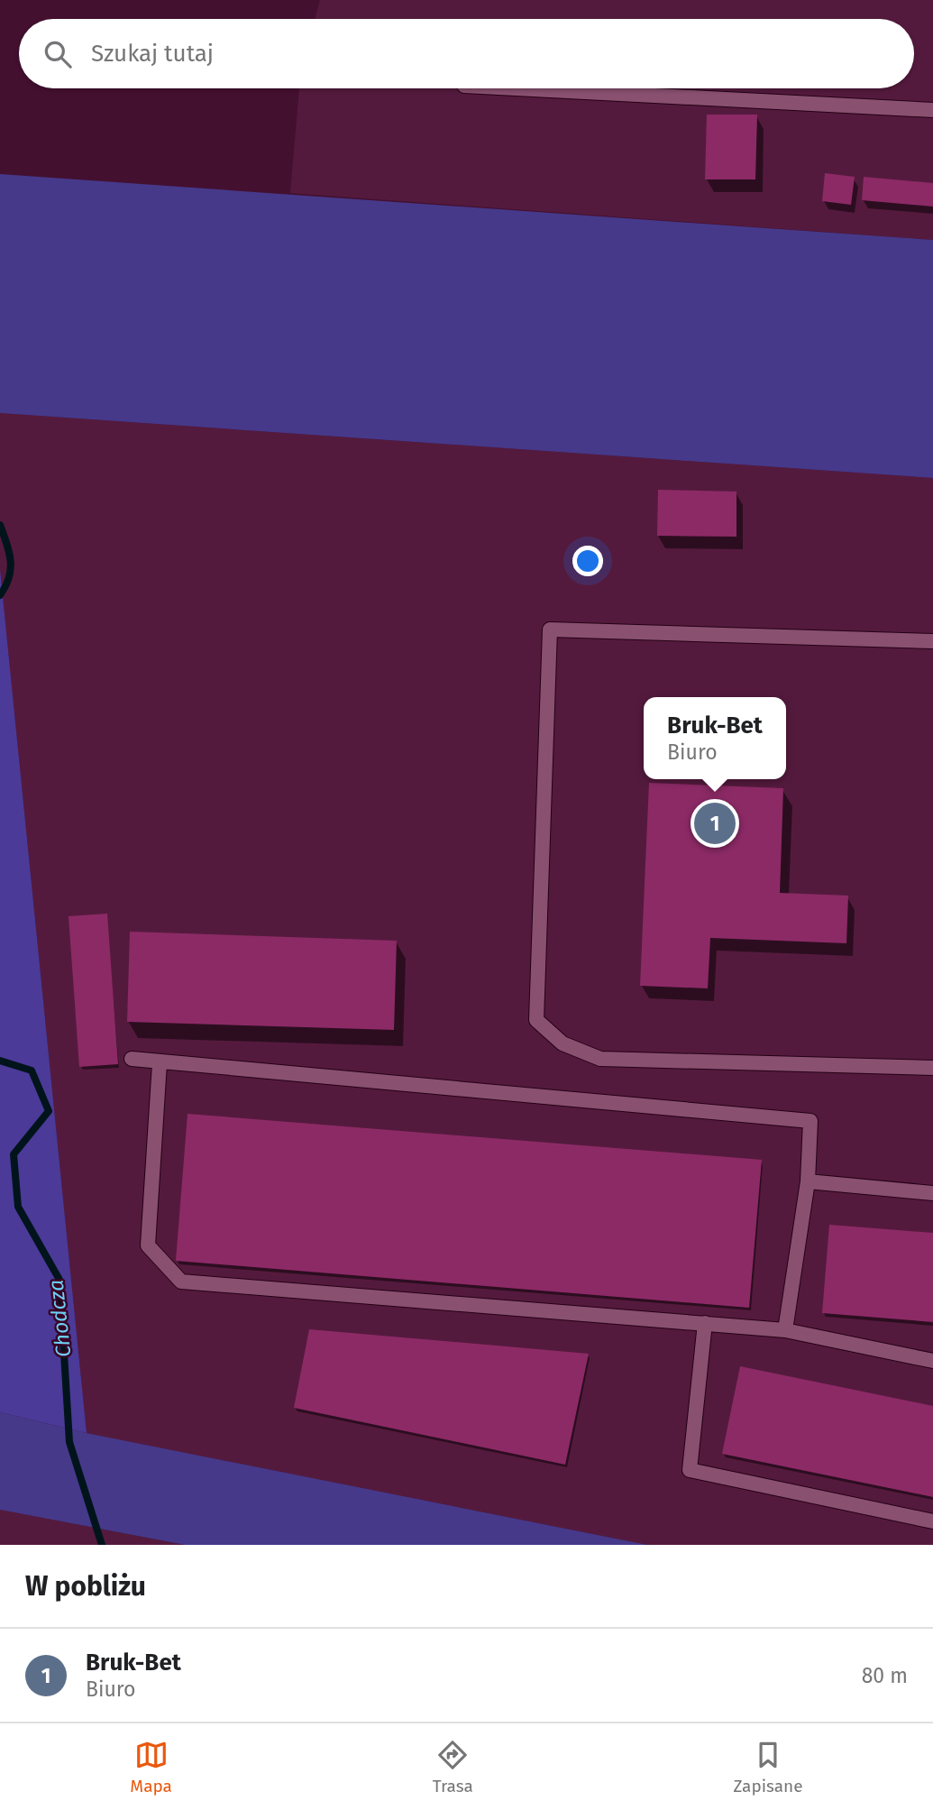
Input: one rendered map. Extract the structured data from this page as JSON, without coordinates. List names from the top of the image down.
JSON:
{
  "water": ["Chodcza"],
  "page": {
    "search": "Szukaj tutaj",
    "popup": ["Bruk-Bet", "Biuro"],
    "pins": "1",
    "heading": "W pobliżu",
    "list": [
      {
        "mark": "1",
        "name": "Bruk-Bet",
        "note": "Biuro",
        "value": "80 m"
      }
    ],
    "nav": ["Mapa", "Trasa", "Zapisane"]
  }
}
